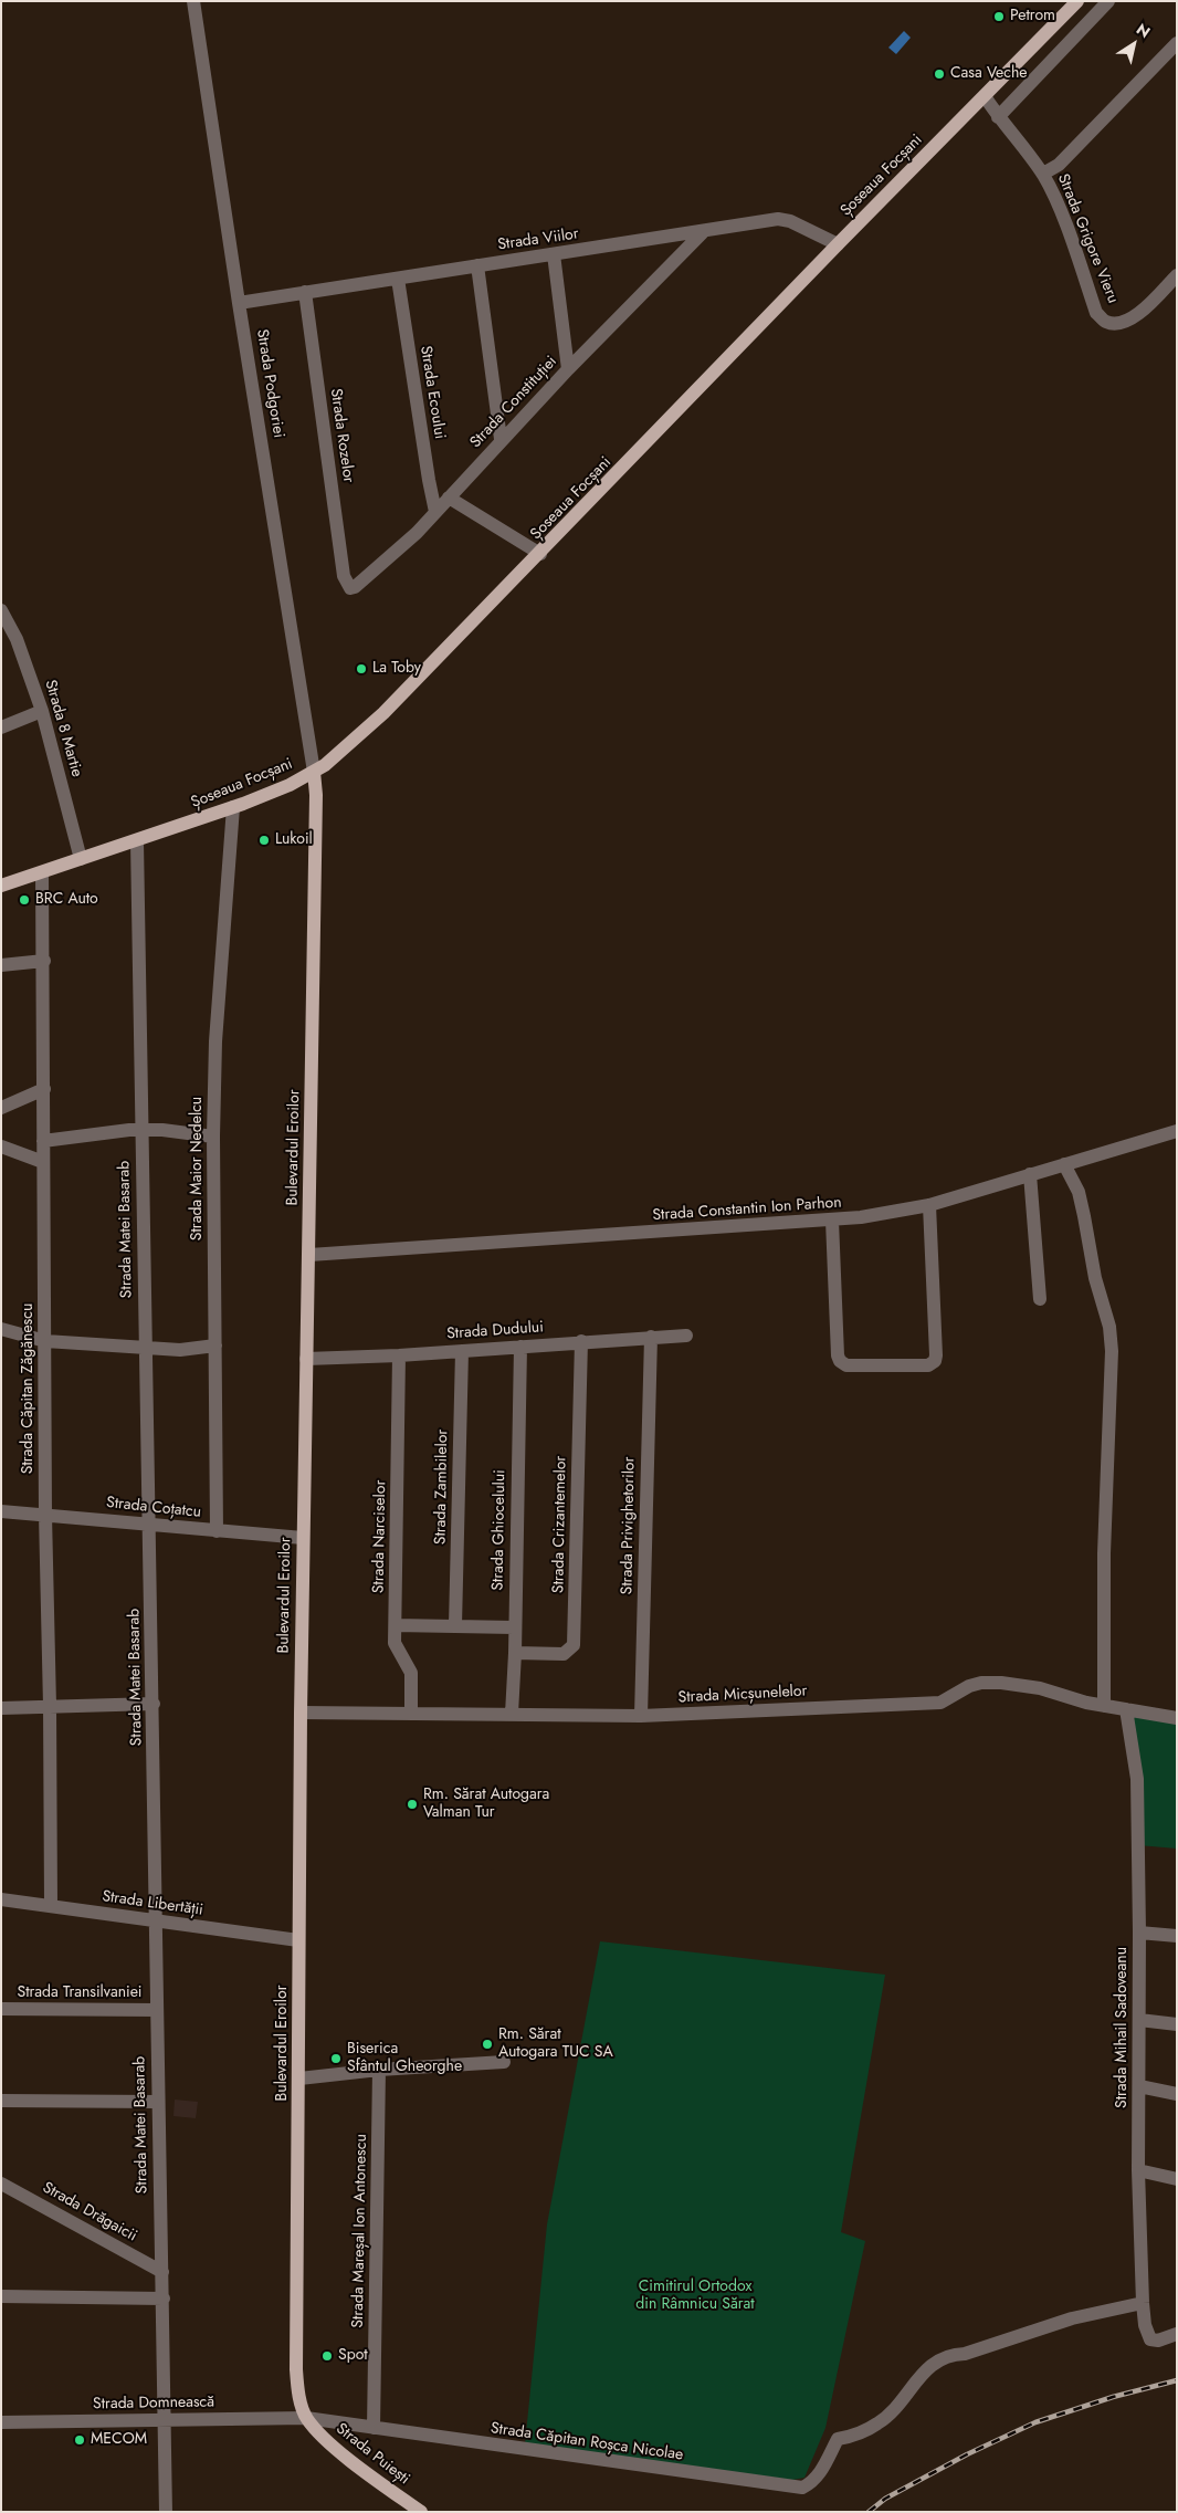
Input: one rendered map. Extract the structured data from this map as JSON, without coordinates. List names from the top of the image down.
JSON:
{
  "streets": {
    "main road": ["Șoseaua Focșani", "Bulevardul Eroilor", "Strada Puiești"],
    "street": [
      "Strada Grigore Vieru",
      "Strada Viilor",
      "Strada Podgoriei",
      "Strada Ecoului",
      "Strada Constituției",
      "Strada Rozelor",
      "Strada 8 Martie",
      "Strada Maior Nedelcu",
      "Strada Constantin Ion Parhon",
      "Strada Matei Basarab",
      "Strada Dudului",
      "Strada Căpitan Zăgănescu",
      "Strada Zambilelor",
      "Strada Coțatcu",
      "Strada Crizantemelor",
      "Strada Privighetorilor",
      "Strada Ghiocelului",
      "Strada Narciselor",
      "Strada Micșunelelor",
      "Strada Libertății",
      "Strada Transilvaniei",
      "Strada Mihail Sadoveanu",
      "Strada Drăgaicii",
      "Strada Mareșal Ion Antonescu",
      "Strada Domnească",
      "Strada Căpitan Roșca Nicolae"
    ]
  },
  "crossings": [
    ["Șoseaua Focșani", "Strada Grigore Vieru"],
    ["Șoseaua Focșani", "Strada Viilor"],
    ["Șoseaua Focșani", "Strada Podgoriei"],
    ["Șoseaua Focșani", "Strada 8 Martie"],
    ["Șoseaua Focșani", "Bulevardul Eroilor"],
    ["Șoseaua Focșani", "Strada Maior Nedelcu"],
    ["Șoseaua Focșani", "Strada Matei Basarab"],
    ["Șoseaua Focșani", "Strada Căpitan Zăgănescu"],
    ["Strada Viilor", "Strada Podgoriei"],
    ["Strada Viilor", "Strada Ecoului"],
    ["Strada Viilor", "Strada Constituției"],
    ["Strada Viilor", "Strada Rozelor"],
    ["Strada Podgoriei", "Bulevardul Eroilor"],
    ["Strada Ecoului", "Strada Constituției"],
    ["Strada Constituției", "Strada Rozelor"],
    ["Bulevardul Eroilor", "Strada Constantin Ion Parhon"],
    ["Bulevardul Eroilor", "Strada Dudului"],
    ["Bulevardul Eroilor", "Strada Coțatcu"],
    ["Bulevardul Eroilor", "Strada Micșunelelor"],
    ["Bulevardul Eroilor", "Strada Libertății"],
    ["Bulevardul Eroilor", "Strada Domnească"],
    ["Bulevardul Eroilor", "Strada Căpitan Roșca Nicolae"],
    ["Bulevardul Eroilor", "Strada Puiești"],
    ["Strada Maior Nedelcu", "Strada Coțatcu"],
    ["Strada Matei Basarab", "Strada Coțatcu"],
    ["Strada Matei Basarab", "Strada Libertății"],
    ["Strada Matei Basarab", "Strada Transilvaniei"],
    ["Strada Matei Basarab", "Strada Drăgaicii"],
    ["Strada Matei Basarab", "Strada Domnească"],
    ["Strada Dudului", "Strada Zambilelor"],
    ["Strada Dudului", "Strada Crizantemelor"],
    ["Strada Dudului", "Strada Privighetorilor"],
    ["Strada Dudului", "Strada Ghiocelului"],
    ["Strada Dudului", "Strada Narciselor"],
    ["Strada Căpitan Zăgănescu", "Strada Coțatcu"],
    ["Strada Căpitan Zăgănescu", "Strada Libertății"],
    ["Strada Crizantemelor", "Strada Ghiocelului"],
    ["Strada Privighetorilor", "Strada Micșunelelor"],
    ["Strada Ghiocelului", "Strada Micșunelelor"],
    ["Strada Narciselor", "Strada Micșunelelor"],
    ["Strada Micșunelelor", "Strada Mihail Sadoveanu"],
    ["Strada Mihail Sadoveanu", "Strada Căpitan Roșca Nicolae"],
    ["Strada Mareșal Ion Antonescu", "Strada Căpitan Roșca Nicolae"],
    ["Strada Domnească", "Strada Căpitan Roșca Nicolae"],
    ["Strada Domnească", "Strada Puiești"],
    ["Strada Căpitan Roșca Nicolae", "Strada Puiești"]
  ],
  "parks": ["Cimitirul Ortodox din Râmnicu Sărat"],
  "places": [
    "Petrom",
    "Casa Veche",
    "La Toby",
    "Lukoil",
    "BRC Auto",
    "Rm. Sărat Autogara Valman Tur",
    "Rm. Sărat Autogara TUC SA",
    "Biserica Sfântul Gheorghe",
    "Spot",
    "MECOM"
  ],
  "north": "top right"
}
